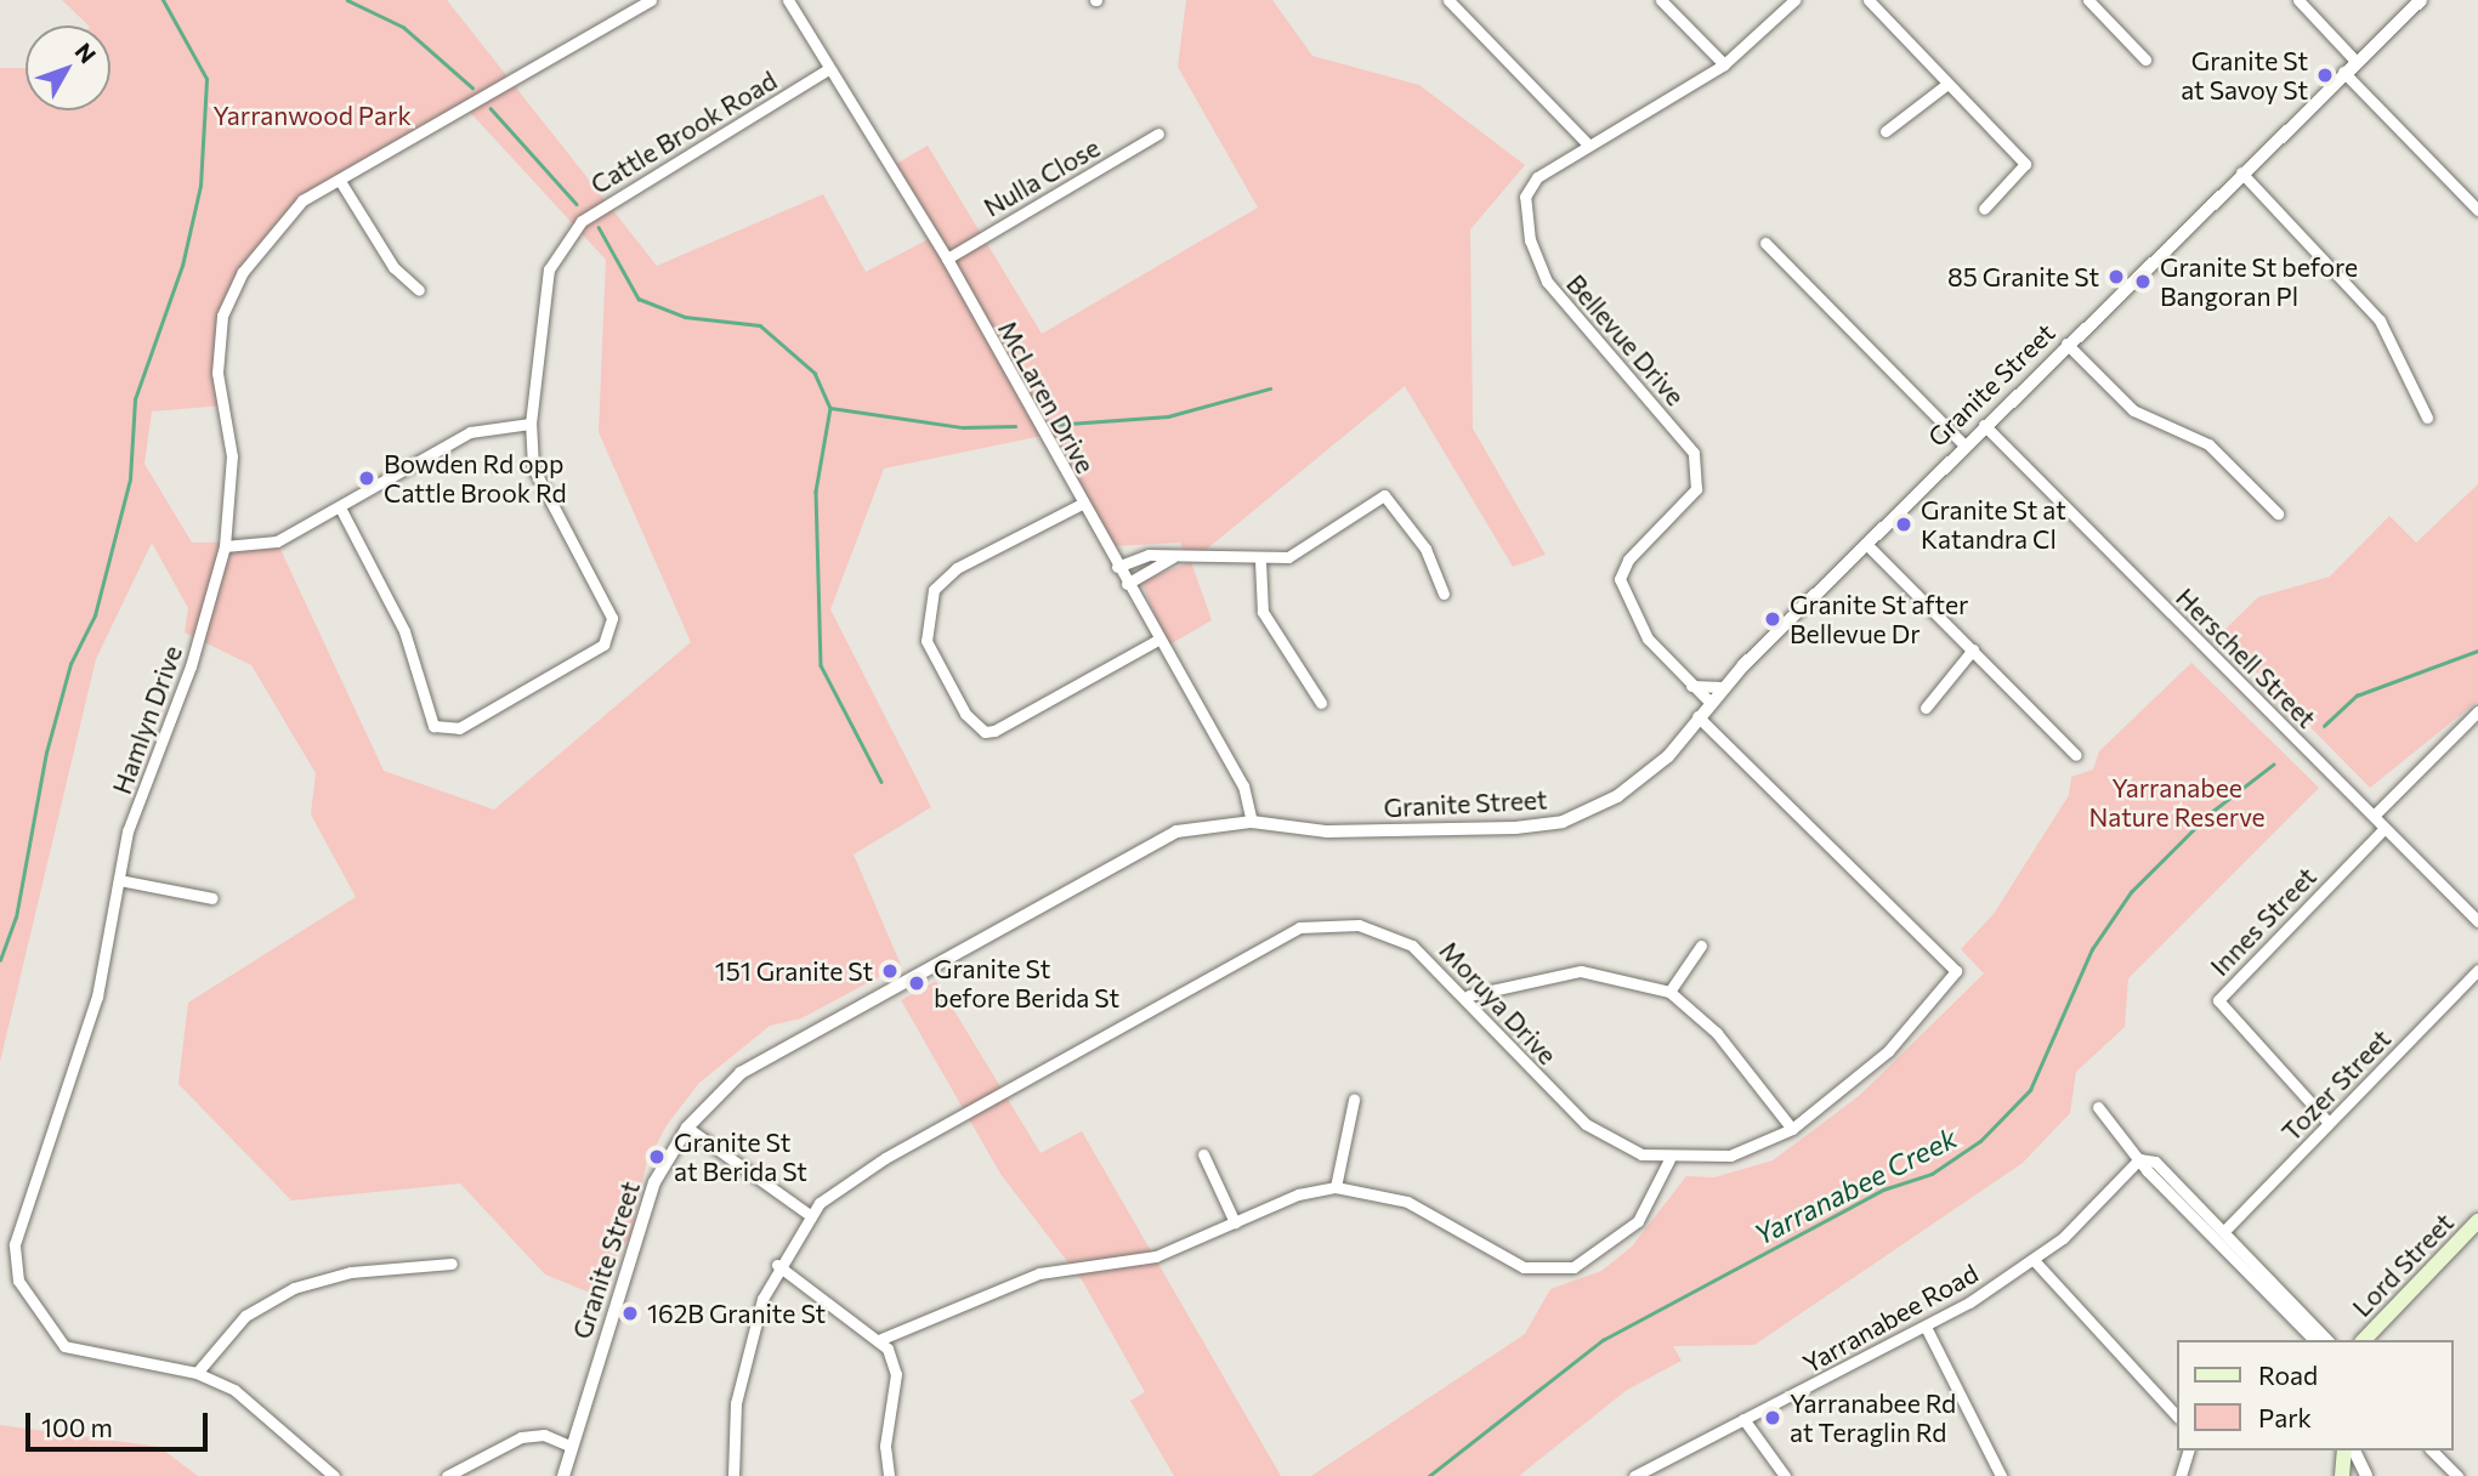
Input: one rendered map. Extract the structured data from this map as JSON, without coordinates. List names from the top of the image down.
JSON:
{
  "streets": {
    "main road": ["Lord Street"],
    "street": [
      "Cattle Brook Road",
      "Nulla Close",
      "Bellevue Drive",
      "Granite Street",
      "McLaren Drive",
      "Herschell Street",
      "Hamlyn Drive",
      "Innes Street",
      "Moruya Drive",
      "Tozer Street",
      "Yarranabee Road"
    ]
  },
  "crossings": [
    ["Cattle Brook Road", "McLaren Drive"],
    ["Nulla Close", "McLaren Drive"],
    ["Bellevue Drive", "Granite Street"],
    ["Granite Street", "McLaren Drive"],
    ["Granite Street", "Herschell Street"],
    ["Granite Street", "Moruya Drive"],
    ["Herschell Street", "Innes Street"],
    ["Innes Street", "Tozer Street"]
  ],
  "water": ["Yarranabee Creek"],
  "parks": ["Yarranwood Park", "Yarranabee Nature Reserve"],
  "places": [
    "Granite St at Savoy St",
    "85 Granite St",
    "Granite St before Bangoran Pl",
    "Bowden Rd opp Cattle Brook Rd",
    "Granite St at Katandra Cl",
    "Granite St after Bellevue Dr",
    "151 Granite St",
    "Granite St before Berida St",
    "Granite St at Berida St",
    "162B Granite St",
    "Yarranabee Rd at Teraglin Rd"
  ],
  "legend": ["Road", "Park"],
  "scale_bar": "100 m",
  "north": "top right"
}
